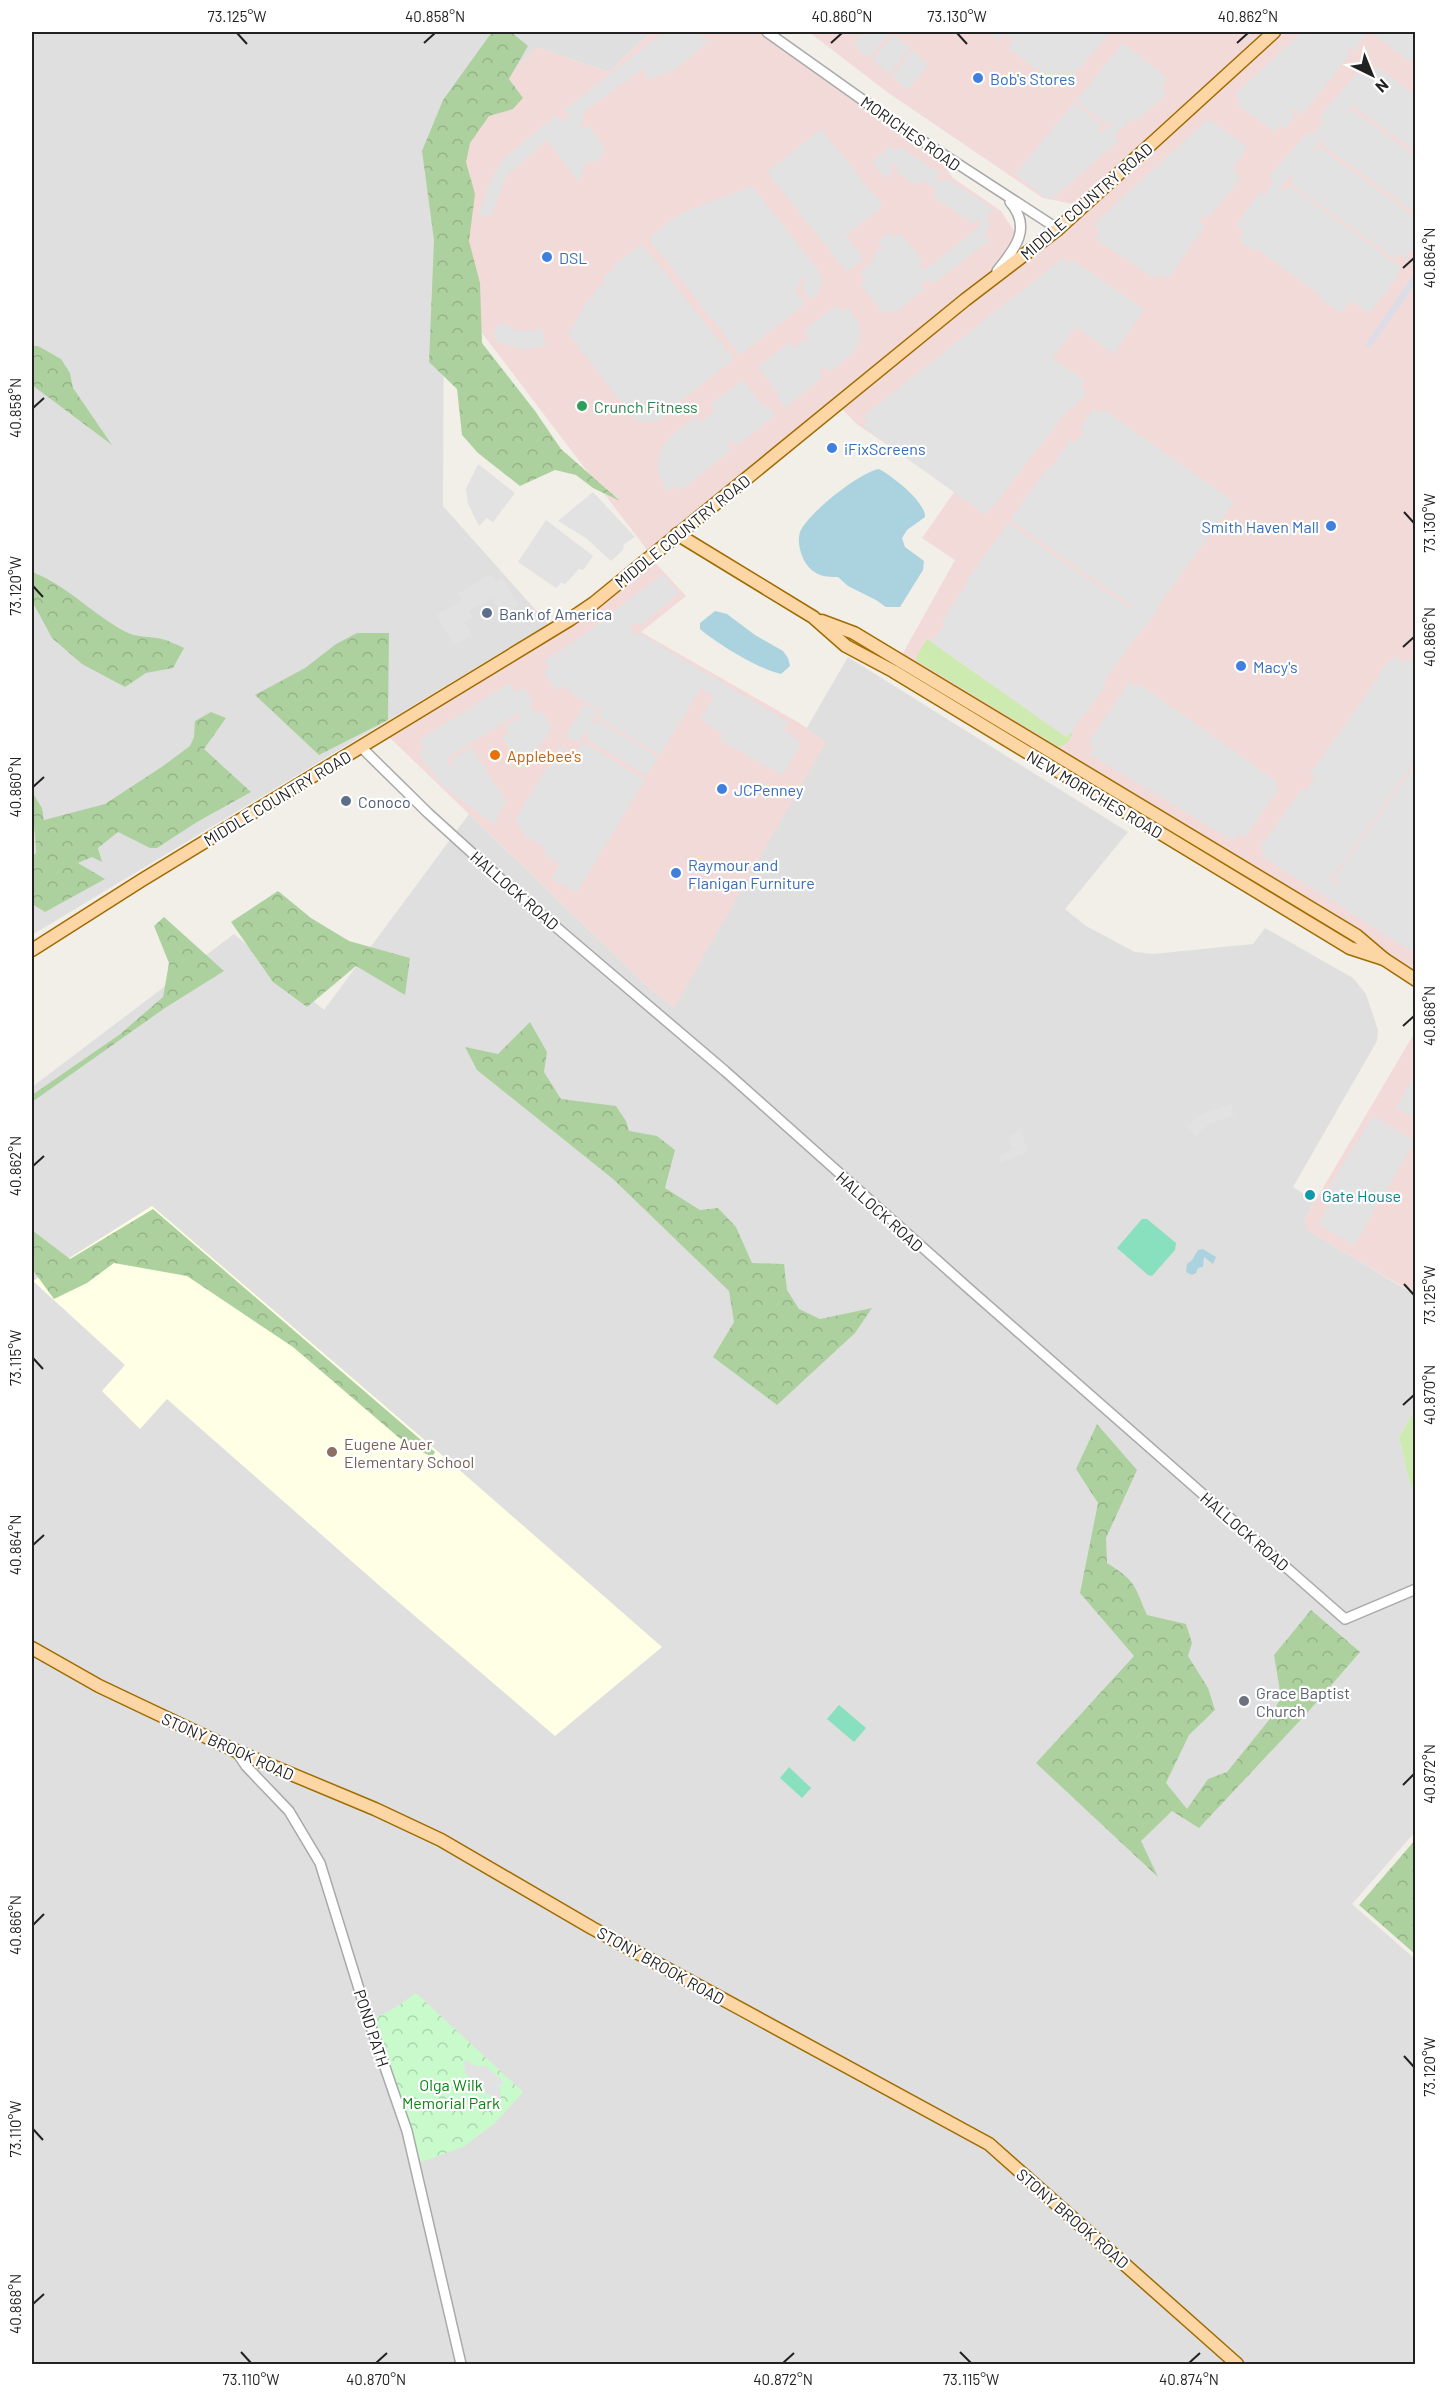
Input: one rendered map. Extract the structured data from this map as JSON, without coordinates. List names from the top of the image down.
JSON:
{
  "streets": {
    "main road": ["MIDDLE COUNTRY ROAD", "NEW MORICHES ROAD", "STONY BROOK ROAD"],
    "street": ["MORICHES ROAD", "HALLOCK ROAD", "POND PATH"]
  },
  "crossings": [
    ["MORICHES ROAD", "MIDDLE COUNTRY ROAD"],
    ["MIDDLE COUNTRY ROAD", "NEW MORICHES ROAD"],
    ["MIDDLE COUNTRY ROAD", "HALLOCK ROAD"],
    ["STONY BROOK ROAD", "POND PATH"]
  ],
  "parks": ["Olga Wilk Memorial Park"],
  "places": [
    "Bob's Stores",
    "DSL",
    "Crunch Fitness",
    "iFixScreens",
    "Smith Haven Mall",
    "Bank of America",
    "Macy's",
    "Applebee's",
    "JCPenney",
    "Conoco",
    "Raymour and Flanigan Furniture",
    "Gate House",
    "Eugene Auer Elementary School",
    "Grace Baptist Church"
  ],
  "north": "bottom right",
  "coordinates": [
    "73.125°W",
    "40.858°N",
    "40.860°N",
    "73.130°W",
    "40.862°N",
    "40.864°N",
    "73.120°W",
    "40.866°N",
    "40.868°N",
    "73.115°W",
    "40.870°N",
    "40.872°N",
    "73.110°W",
    "40.874°N"
  ]
}
